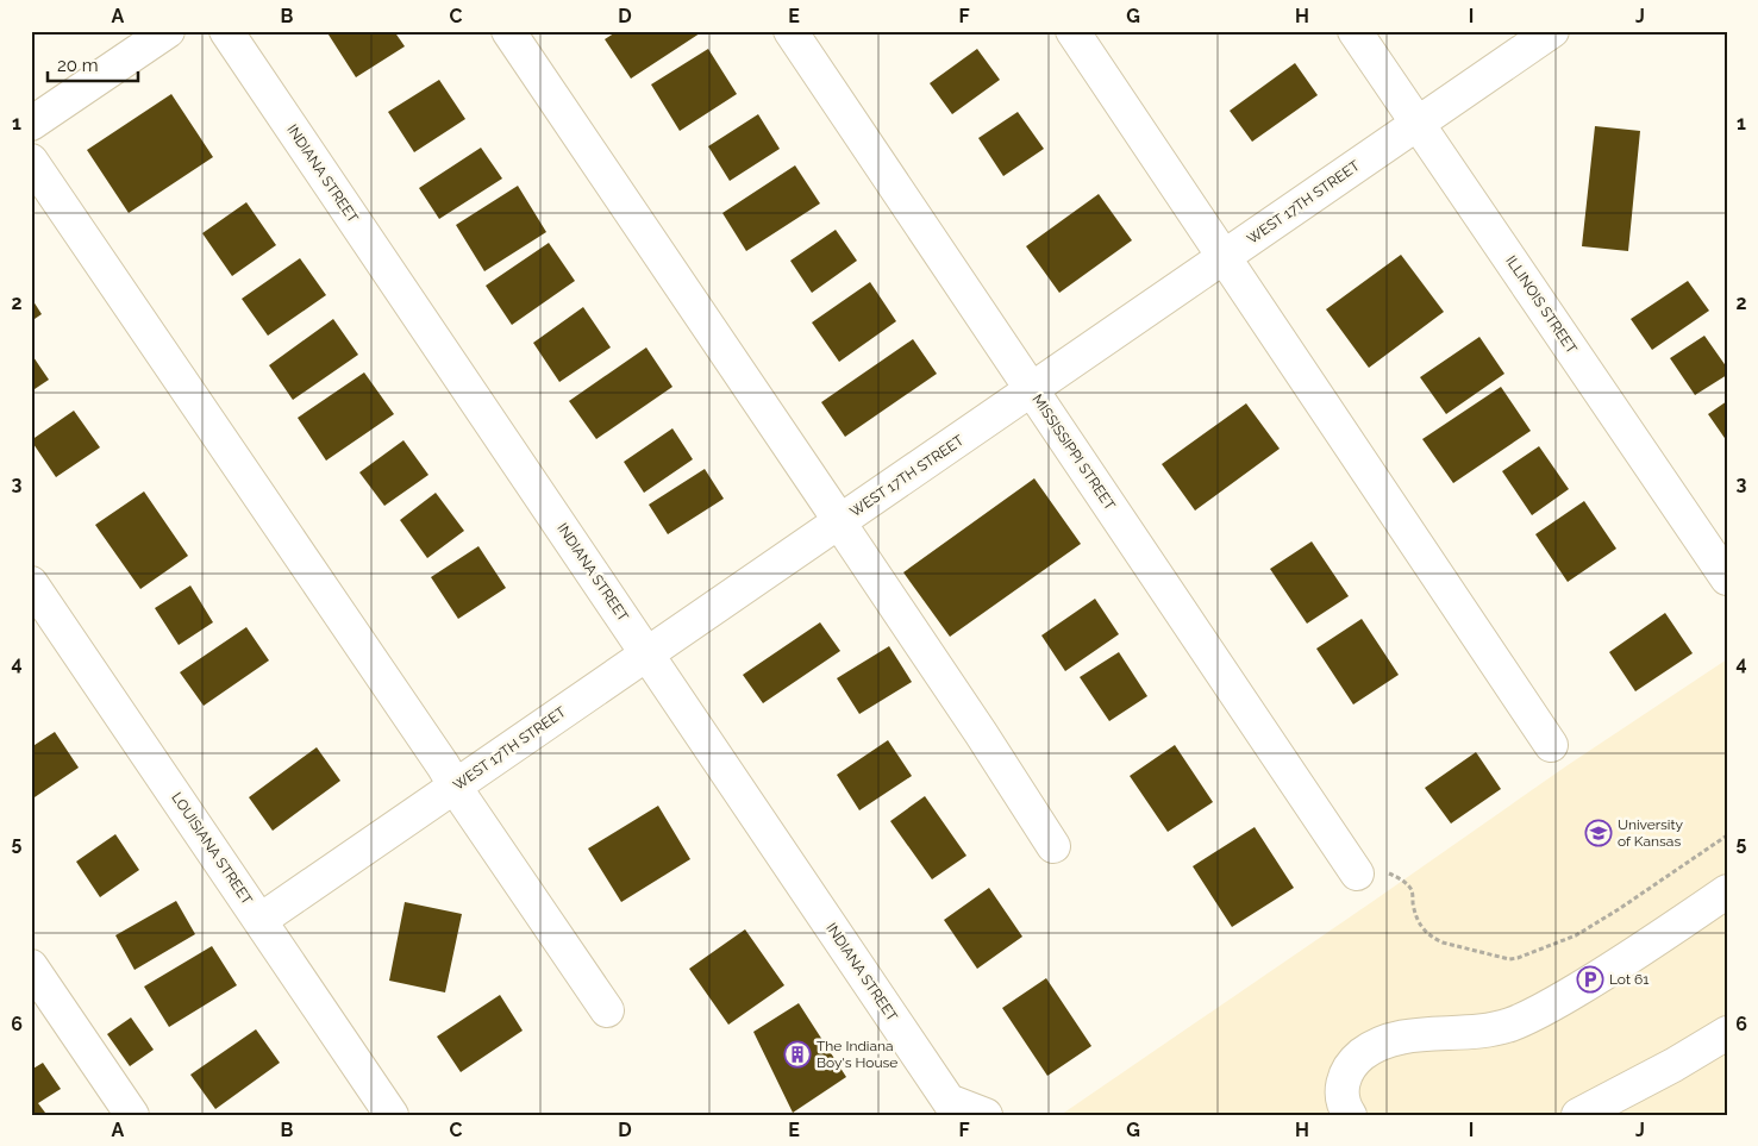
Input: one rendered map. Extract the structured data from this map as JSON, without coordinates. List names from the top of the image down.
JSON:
{
  "streets": {
    "street": [
      "INDIANA STREET",
      "WEST 17TH STREET",
      "ILLINOIS STREET",
      "MISSISSIPPI STREET",
      "LOUISIANA STREET"
    ]
  },
  "crossings": [
    ["INDIANA STREET", "WEST 17TH STREET"],
    ["WEST 17TH STREET", "ILLINOIS STREET"],
    ["WEST 17TH STREET", "MISSISSIPPI STREET"],
    ["WEST 17TH STREET", "LOUISIANA STREET"]
  ],
  "places": {
    "school or university": ["University of Kansas"],
    "parking": ["Lot 61"],
    "building": ["The Indiana Boy's House"]
  },
  "scale_bar": "20 m",
  "grid": {
    "columns": [
      "A",
      "B",
      "C",
      "D",
      "E",
      "F",
      "G",
      "H",
      "I",
      "J"
    ],
    "rows": [
      "1",
      "2",
      "3",
      "4",
      "5",
      "6"
    ]
  }
}
